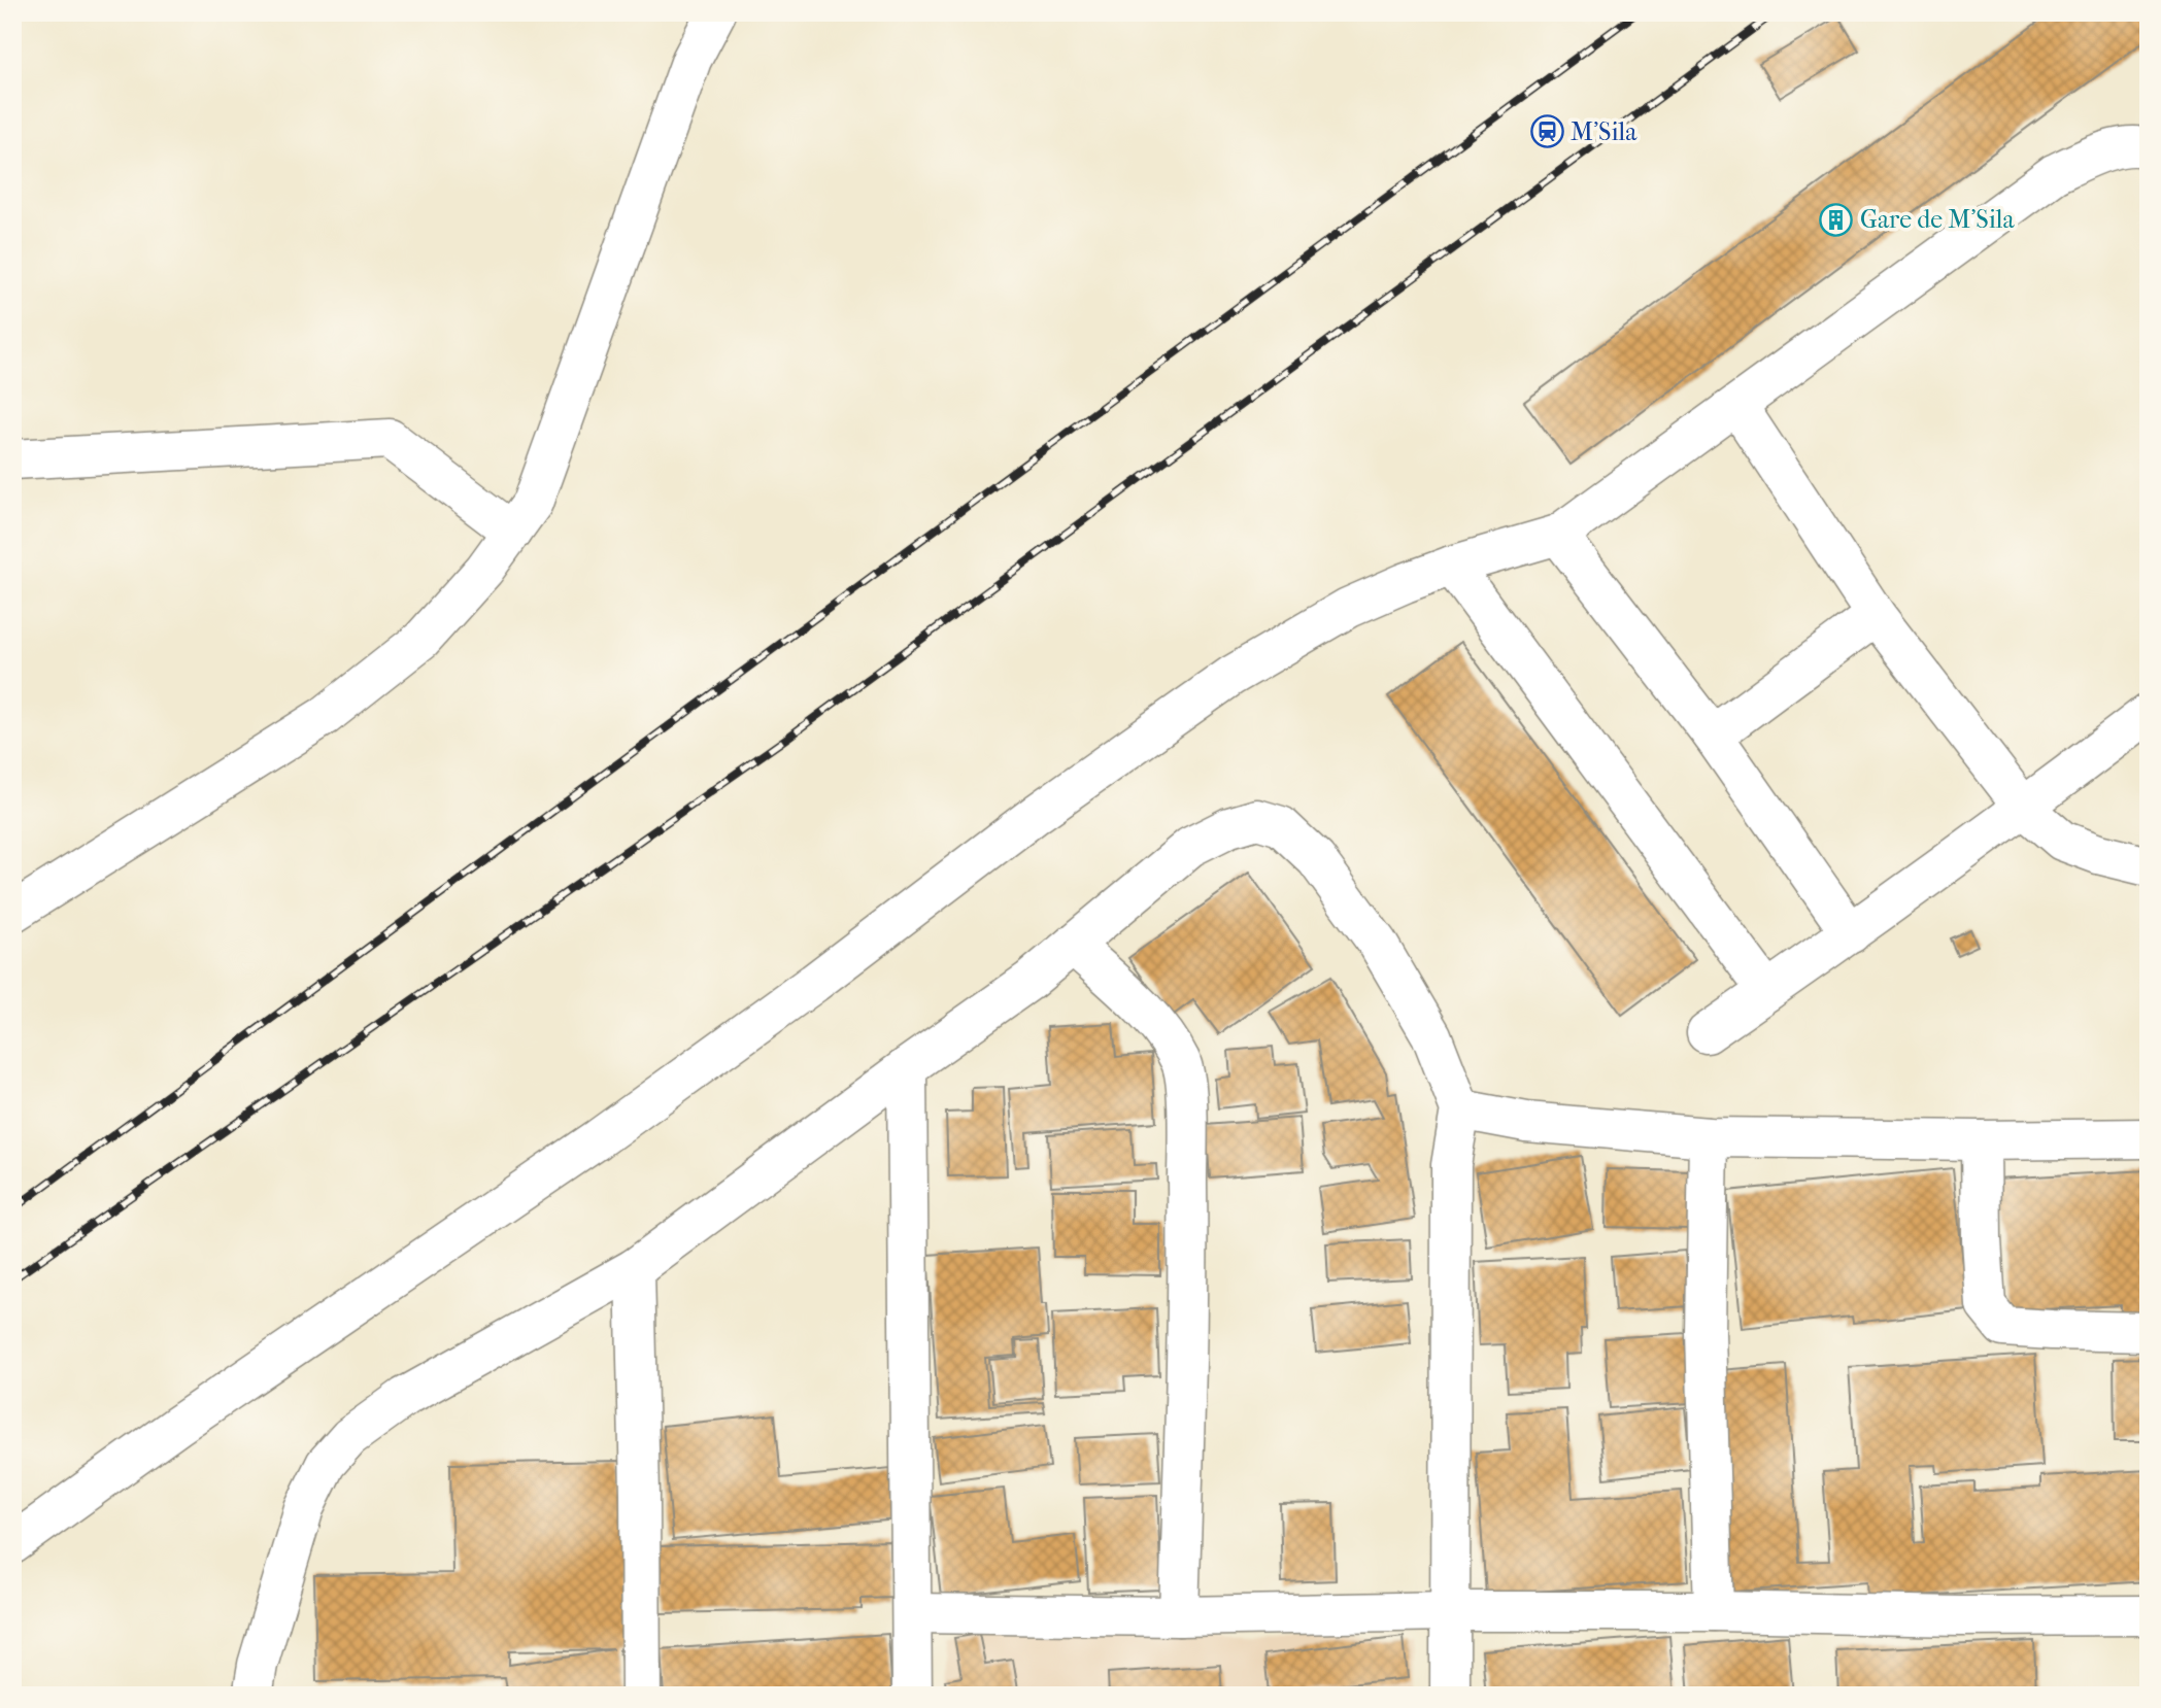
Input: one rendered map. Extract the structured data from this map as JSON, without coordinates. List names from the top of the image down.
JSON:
{
  "places": {
    "station": ["M'Sila"],
    "building": ["Gare de M'Sila"]
  }
}
